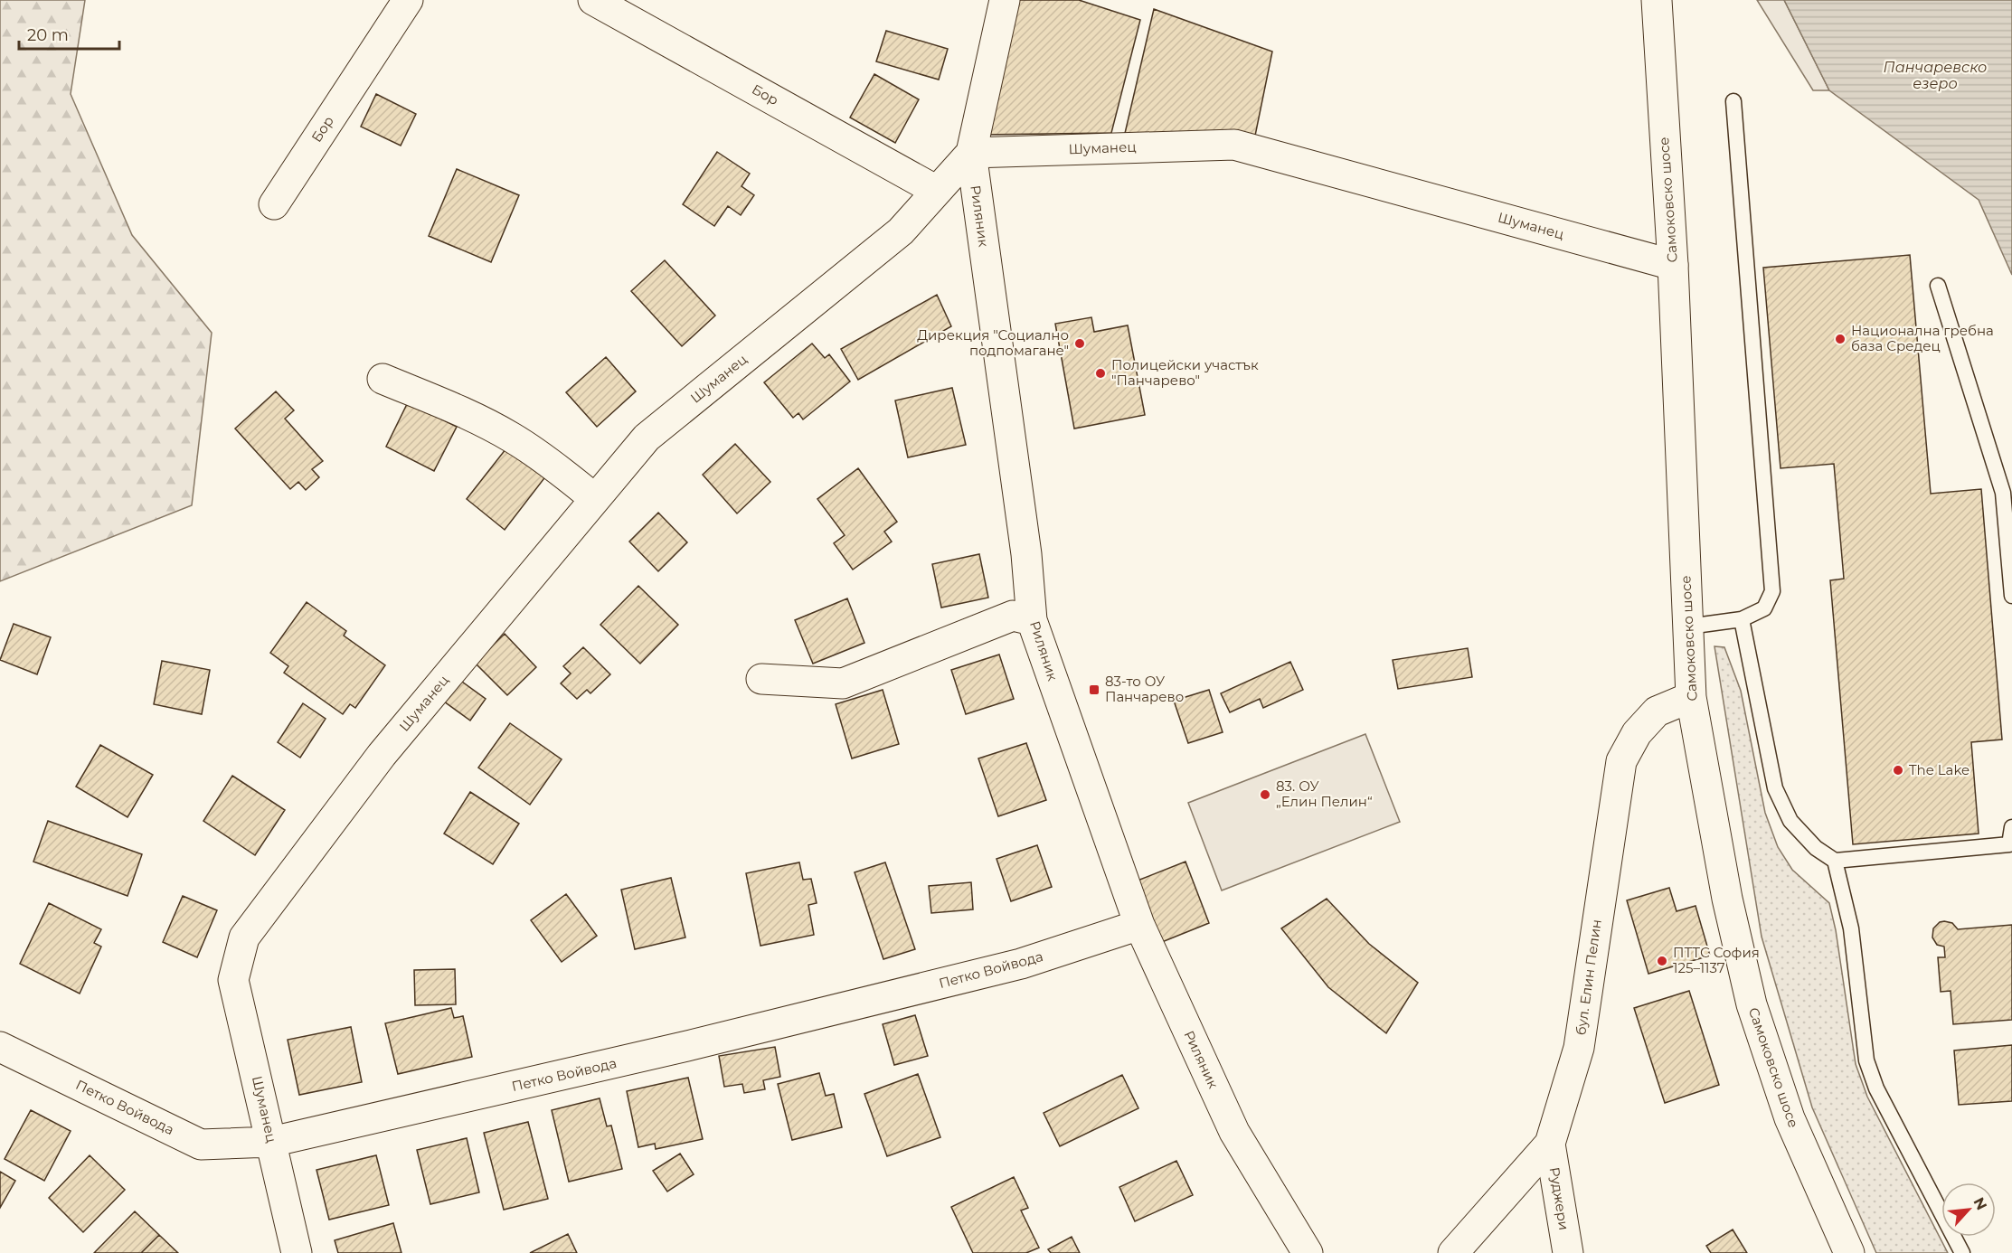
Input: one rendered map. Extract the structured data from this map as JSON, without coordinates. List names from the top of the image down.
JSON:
{
  "streets": {
    "street": [
      "Бор",
      "Шуманец",
      "Самоковско шосе",
      "Риляник",
      "Петко Войвода",
      "бул. Елин Пелин",
      "Руджери"
    ]
  },
  "crossings": [
    ["Бор", "Шуманец"],
    ["Шуманец", "Самоковско шосе"],
    ["Шуманец", "Риляник"],
    ["Шуманец", "Петко Войвода"],
    ["Самоковско шосе", "бул. Елин Пелин"],
    ["Риляник", "Петко Войвода"],
    ["бул. Елин Пелин", "Руджери"]
  ],
  "water": ["Панчаревско езеро"],
  "places": {
    "other": [
      "Национална гребна база Средец",
      "Дирекция \"Социално подпомагане\"",
      "Полицейски участък \"Панчарево\"",
      "The Lake",
      "83. ОУ „Елин Пелин“",
      "ПТТС София 125–1137"
    ],
    "transit": ["83-то ОУ Панчарево"]
  },
  "scale_bar": "20 m",
  "north": "top right"
}
